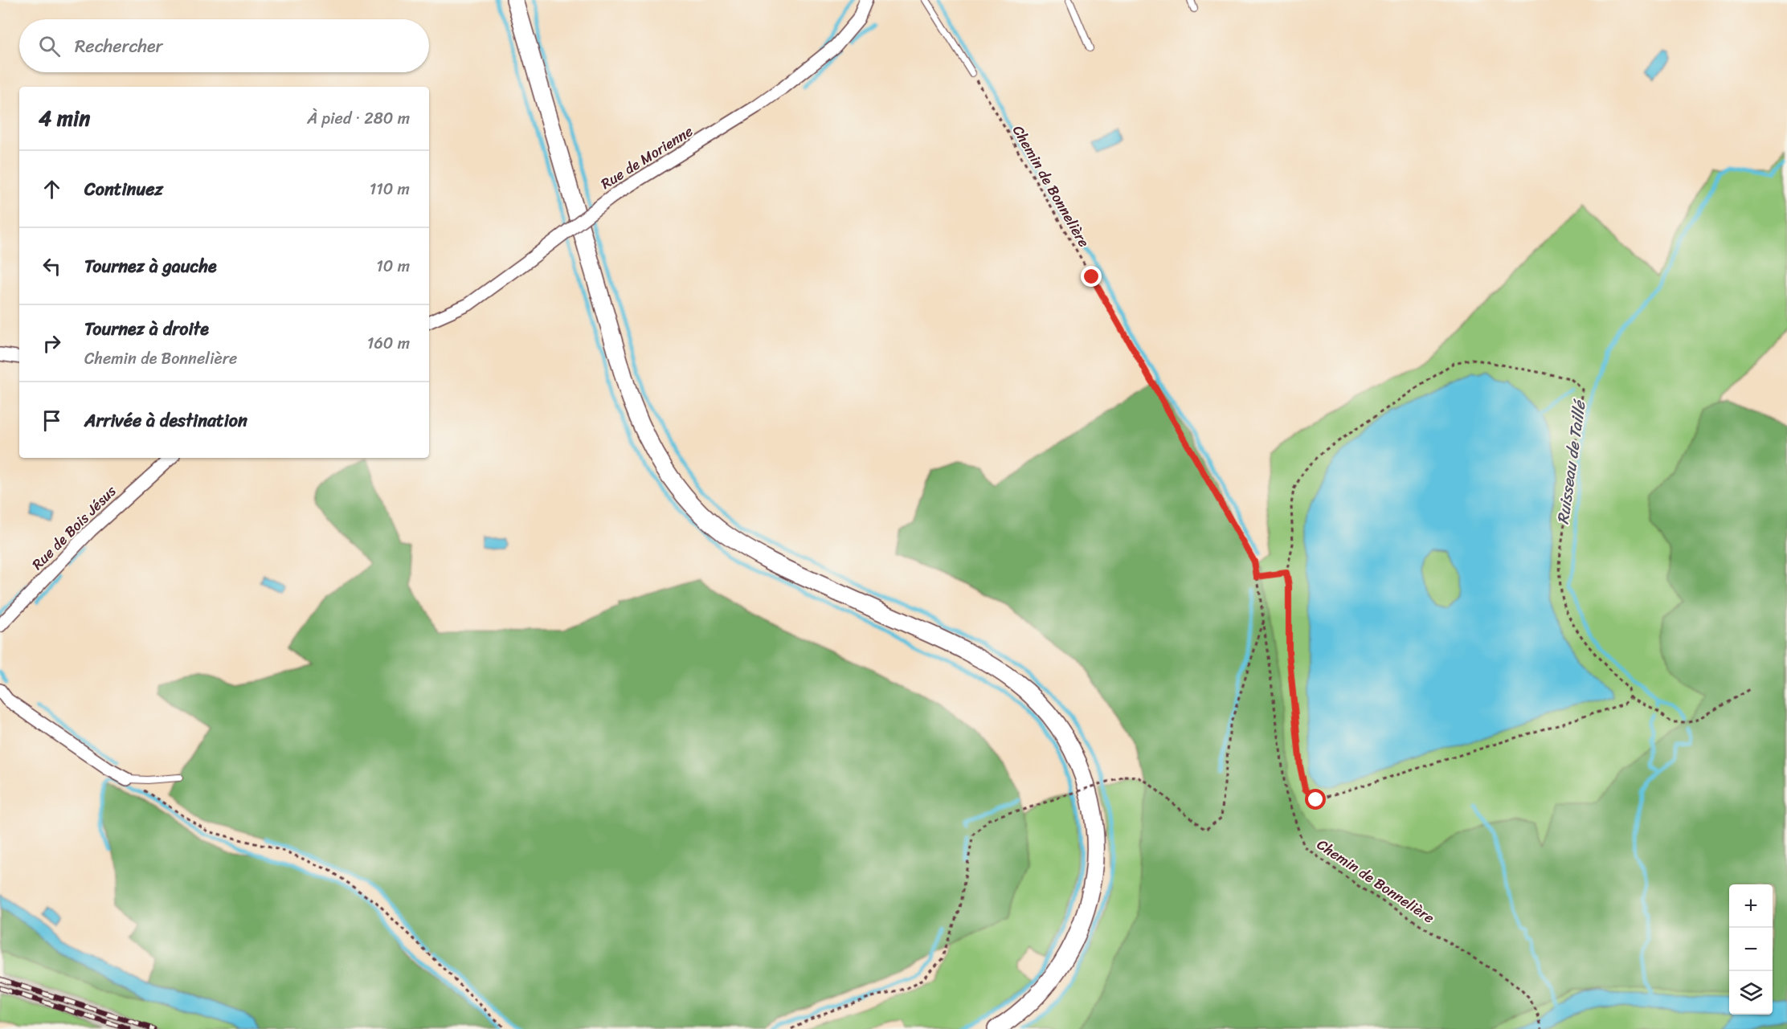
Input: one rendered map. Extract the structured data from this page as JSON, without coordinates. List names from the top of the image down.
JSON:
{
  "streets": {
    "street": ["Rue de Morienne", "Rue de Bois Jésus"],
    "path": ["Chemin de Bonnelière"]
  },
  "water": ["Ruisseau de Taillé"],
  "page": {
    "search": "Rechercher",
    "heading": ["4 min", "À pied · 280 m"],
    "list": [
      ["Continuez", "110 m"],
      ["Tournez à gauche", "10 m"],
      ["Tournez à droite", "Chemin de Bonnelière", "160 m"],
      "Arrivée à destination"
    ],
    "map_buttons": ["+", "−"]
  }
}
